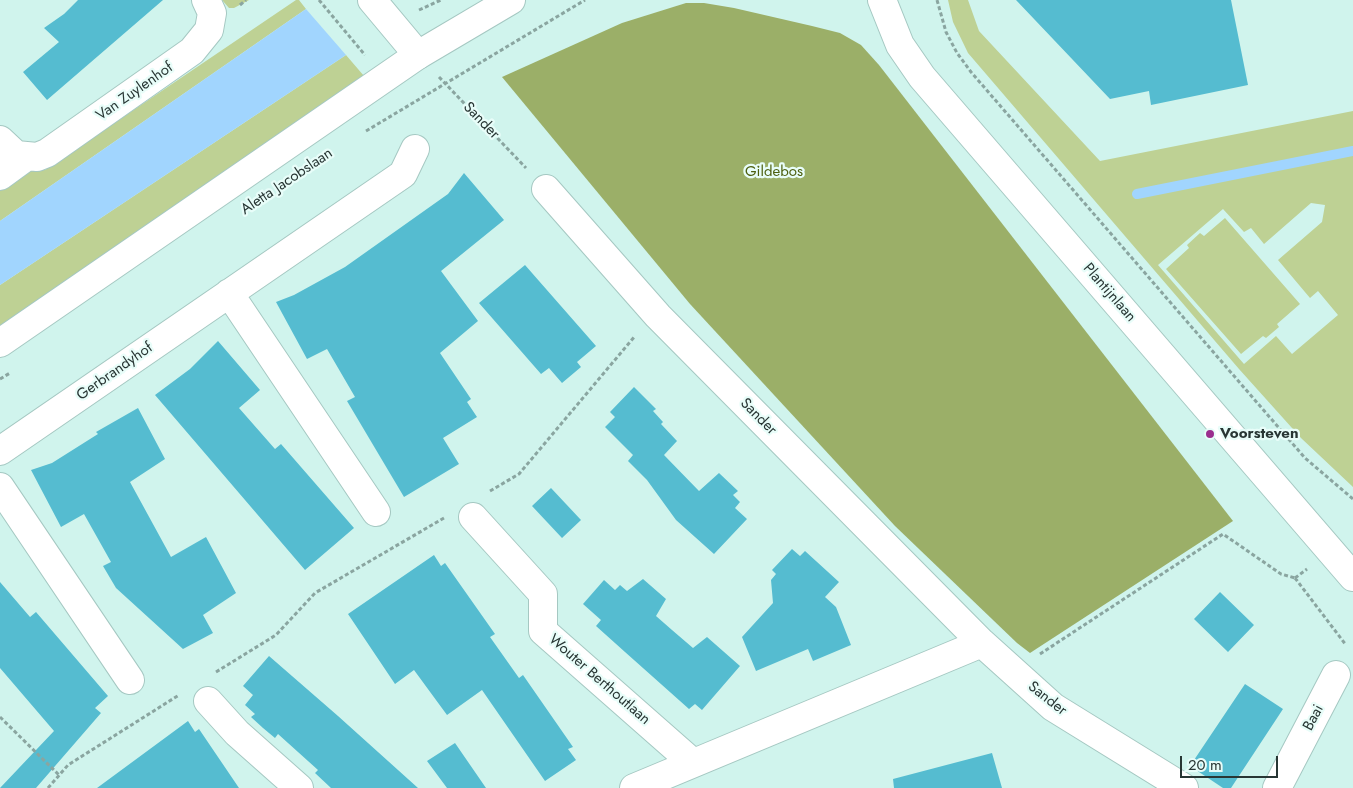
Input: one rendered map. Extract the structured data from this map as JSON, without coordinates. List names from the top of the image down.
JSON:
{
  "streets": {
    "street": [
      "Van Zuylenhof",
      "Sander",
      "Aletta Jacobslaan",
      "Plantijnlaan",
      "Gerbrandyhof",
      "Wouter Berthoutlaan",
      "Baai"
    ]
  },
  "crossings": [
    ["Sander", "Aletta Jacobslaan"]
  ],
  "parks": ["Gildebos"],
  "places": ["Voorsteven"],
  "scale_bar": "20 m"
}
